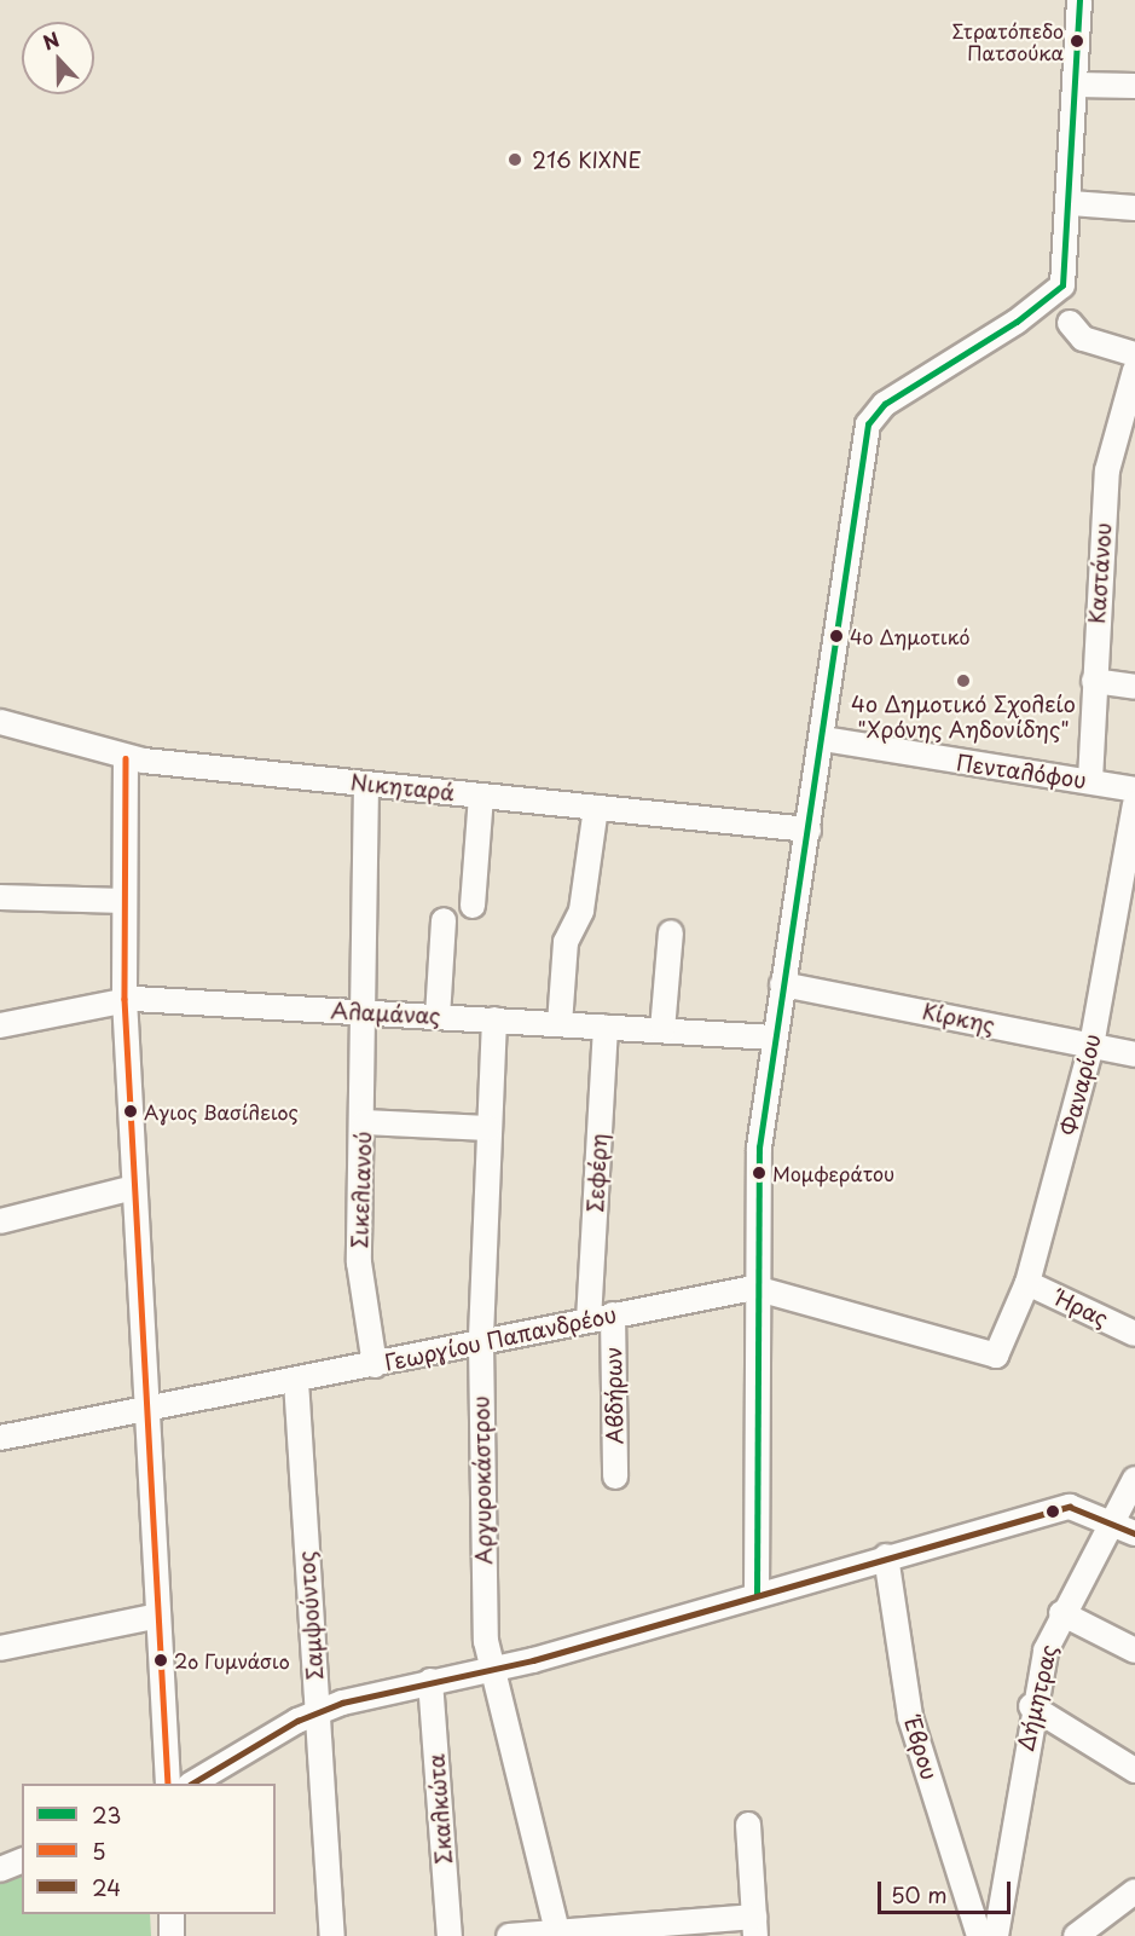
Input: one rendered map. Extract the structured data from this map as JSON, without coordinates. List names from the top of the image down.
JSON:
{
  "streets": {
    "street": [
      "Καστάνου",
      "Πενταλόφου",
      "Νικηταρά",
      "Αλαμάνας",
      "Κίρκης",
      "Φαναρίου",
      "Σεφέρη",
      "Σικελιανού",
      "Ήρας",
      "Γεωργίου Παπανδρέου",
      "Αβδήρων",
      "Αργυροκάστρου",
      "Σαμψούντος",
      "Δήμητρας",
      "Έβρου",
      "Σκαλκώτα"
    ]
  },
  "crossings": [
    ["Καστάνου", "Πενταλόφου"],
    ["Νικηταρά", "Σικελιανού"],
    ["Αλαμάνας", "Σεφέρη"],
    ["Αλαμάνας", "Σικελιανού"],
    ["Αλαμάνας", "Αργυροκάστρου"],
    ["Κίρκης", "Φαναρίου"],
    ["Φαναρίου", "Ήρας"],
    ["Φαναρίου", "Γεωργίου Παπανδρέου"],
    ["Σεφέρη", "Γεωργίου Παπανδρέου"],
    ["Σικελιανού", "Γεωργίου Παπανδρέου"],
    ["Γεωργίου Παπανδρέου", "Αβδήρων"],
    ["Γεωργίου Παπανδρέου", "Αργυροκάστρου"],
    ["Γεωργίου Παπανδρέου", "Σαμψούντος"]
  ],
  "places": [
    "Στρατόπεδο Πατσούκα",
    "216 ΚΙΧΝΕ",
    "4ο Δημοτικό",
    "4ο Δημοτικό Σχολείο \"Χρόνης Αηδονίδης\"",
    "Αγιος Βασίλειος",
    "Μομφεράτου",
    "2ο Γυμνάσιο"
  ],
  "lines": ["transit line 23", "transit line 5", "transit line 24"],
  "legend": ["23", "5", "24"],
  "scale_bar": "50 m",
  "north": "top"
}
